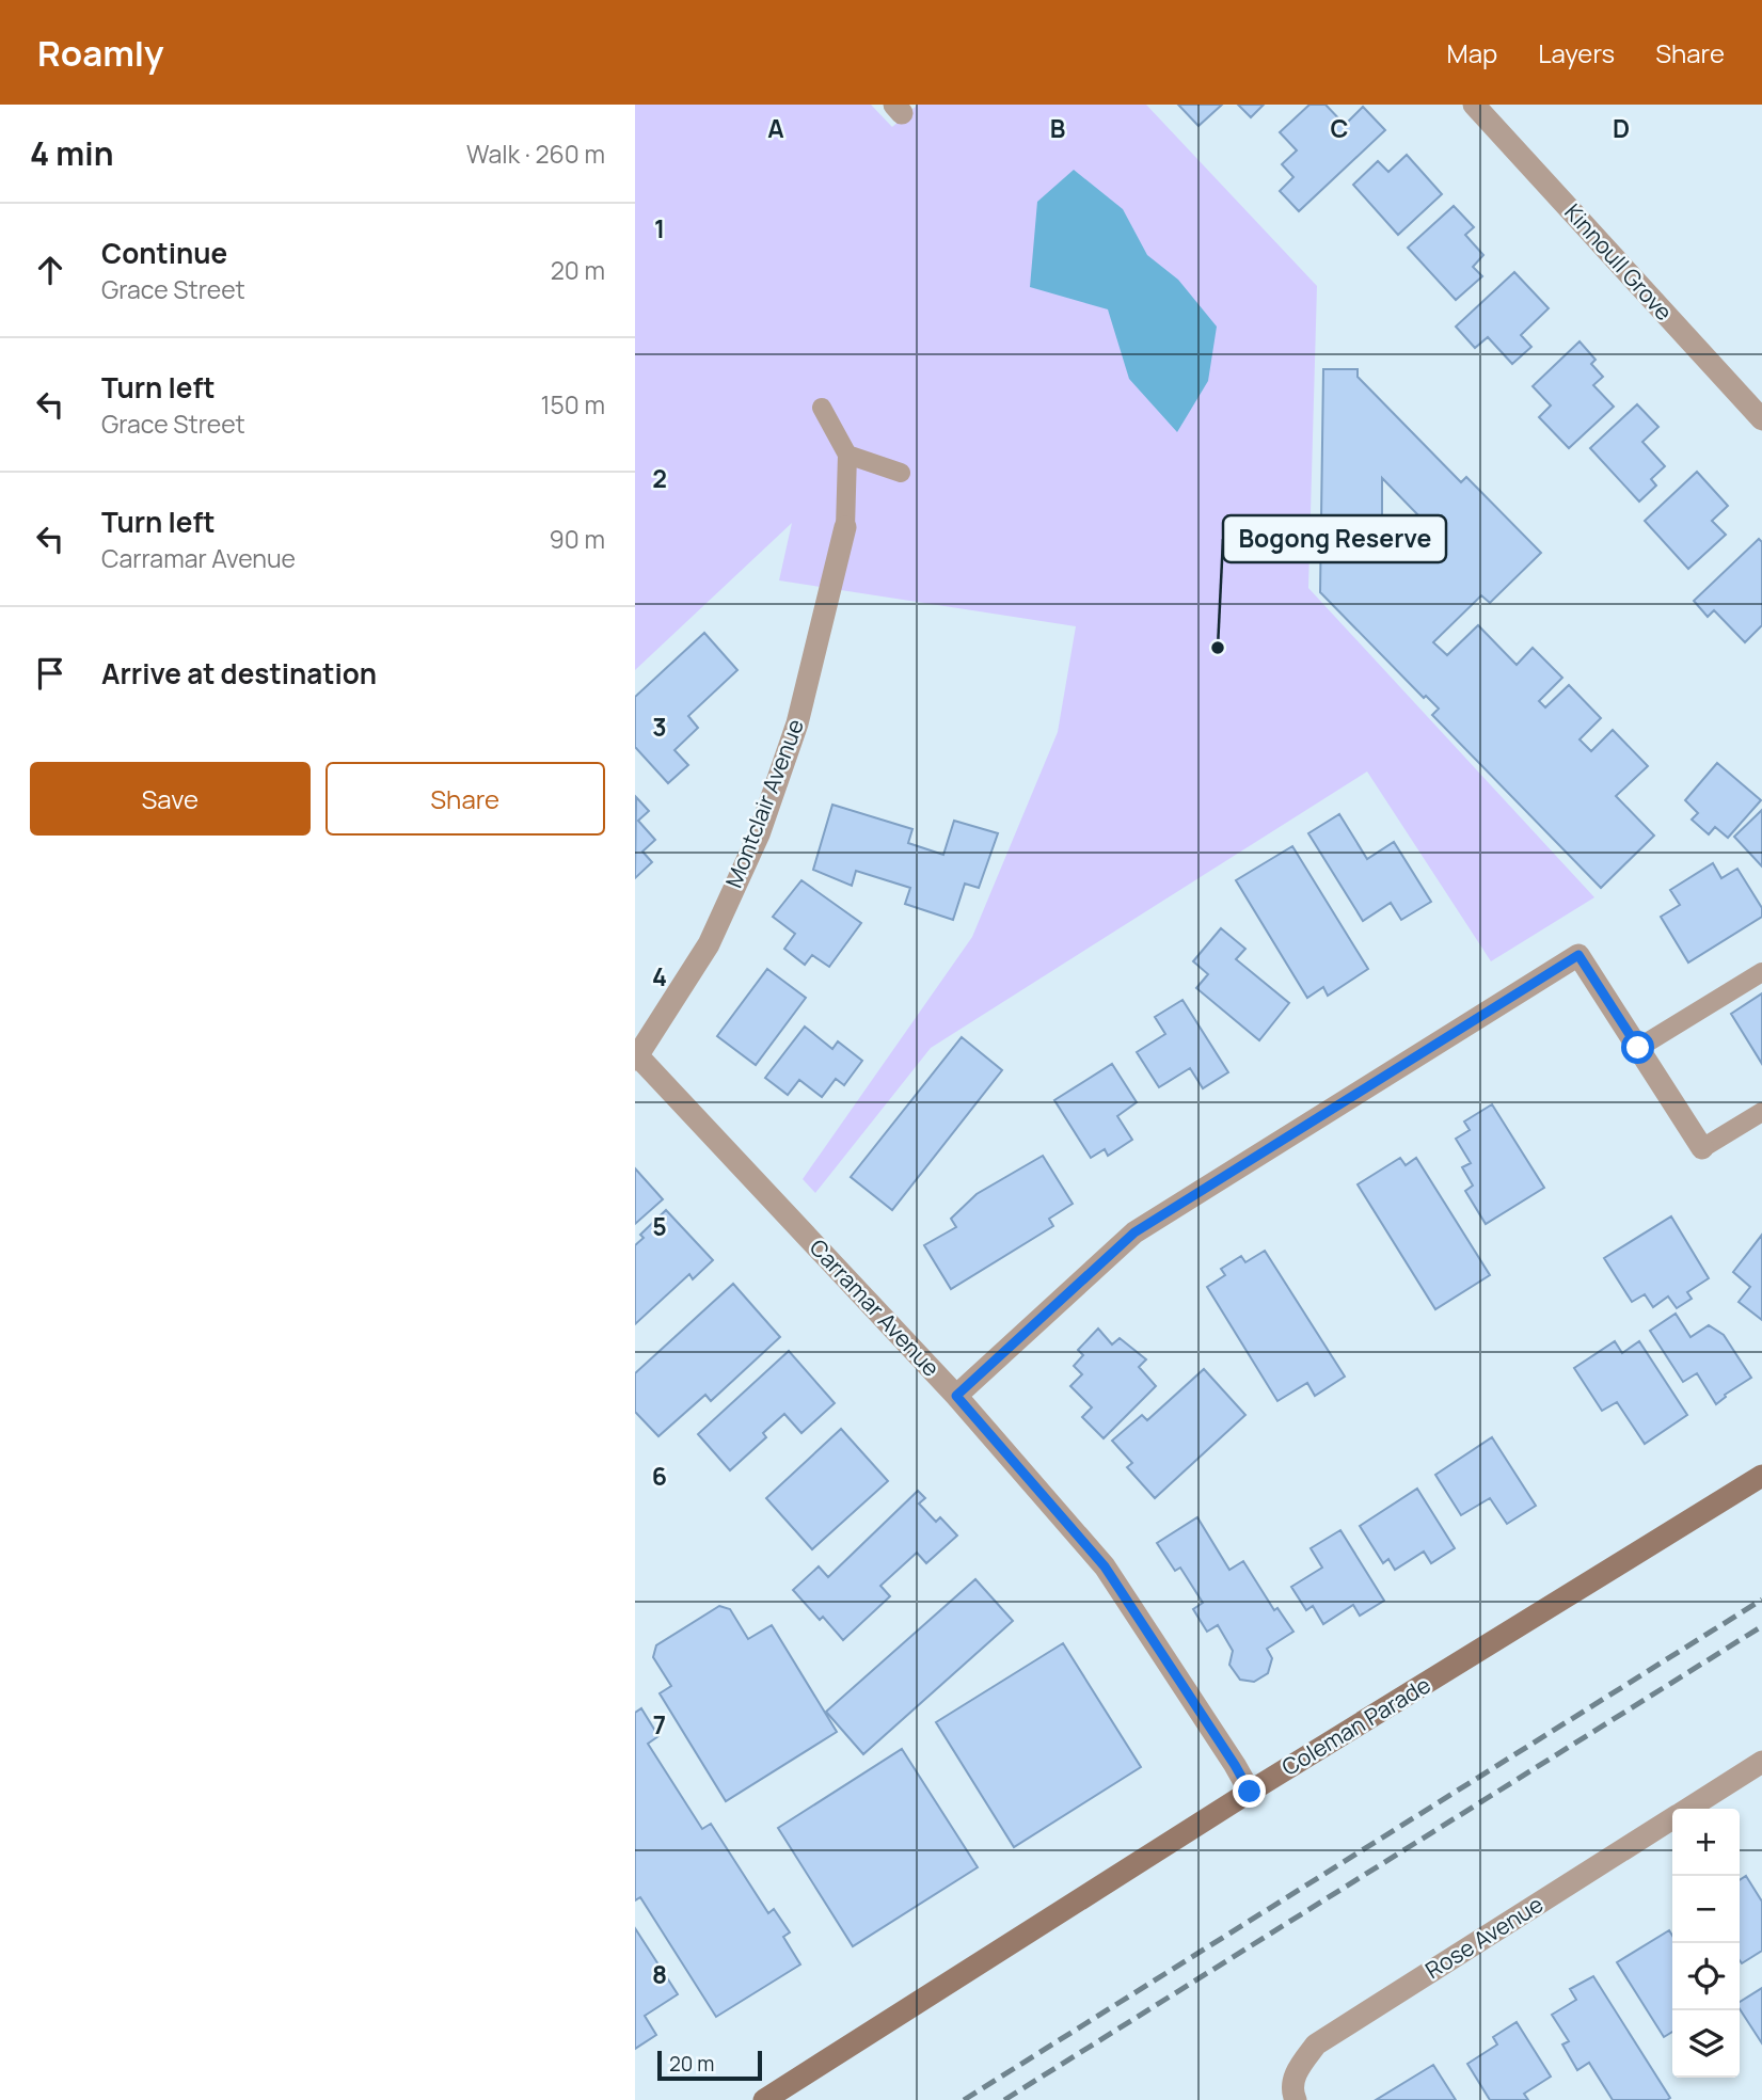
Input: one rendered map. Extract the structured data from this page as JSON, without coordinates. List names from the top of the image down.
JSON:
{
  "streets": {
    "street": [
      "Kinnoull Grove",
      "Montclair Avenue",
      "Carramar Avenue",
      "Coleman Parade",
      "Rose Avenue"
    ]
  },
  "crossings": [
    ["Montclair Avenue", "Carramar Avenue"],
    ["Carramar Avenue", "Coleman Parade"]
  ],
  "places": ["Bogong Reserve"],
  "scale_bar": "20 m",
  "page": {
    "header": "Roamly",
    "nav": ["Map", "Layers", "Share"],
    "heading": ["4 min", "Walk · 260 m"],
    "list": [
      ["Continue", "Grace Street", "20 m"],
      ["Turn left", "Grace Street", "150 m"],
      ["Turn left", "Carramar Avenue", "90 m"],
      "Arrive at destination"
    ],
    "buttons": ["Save", "Share"],
    "map_buttons": ["+", "−"],
    "scale": "20 m"
  },
  "grid": {
    "columns": [
      "A",
      "B",
      "C",
      "D"
    ],
    "rows": [
      "1",
      "2",
      "3",
      "4",
      "5",
      "6",
      "7",
      "8"
    ]
  }
}
